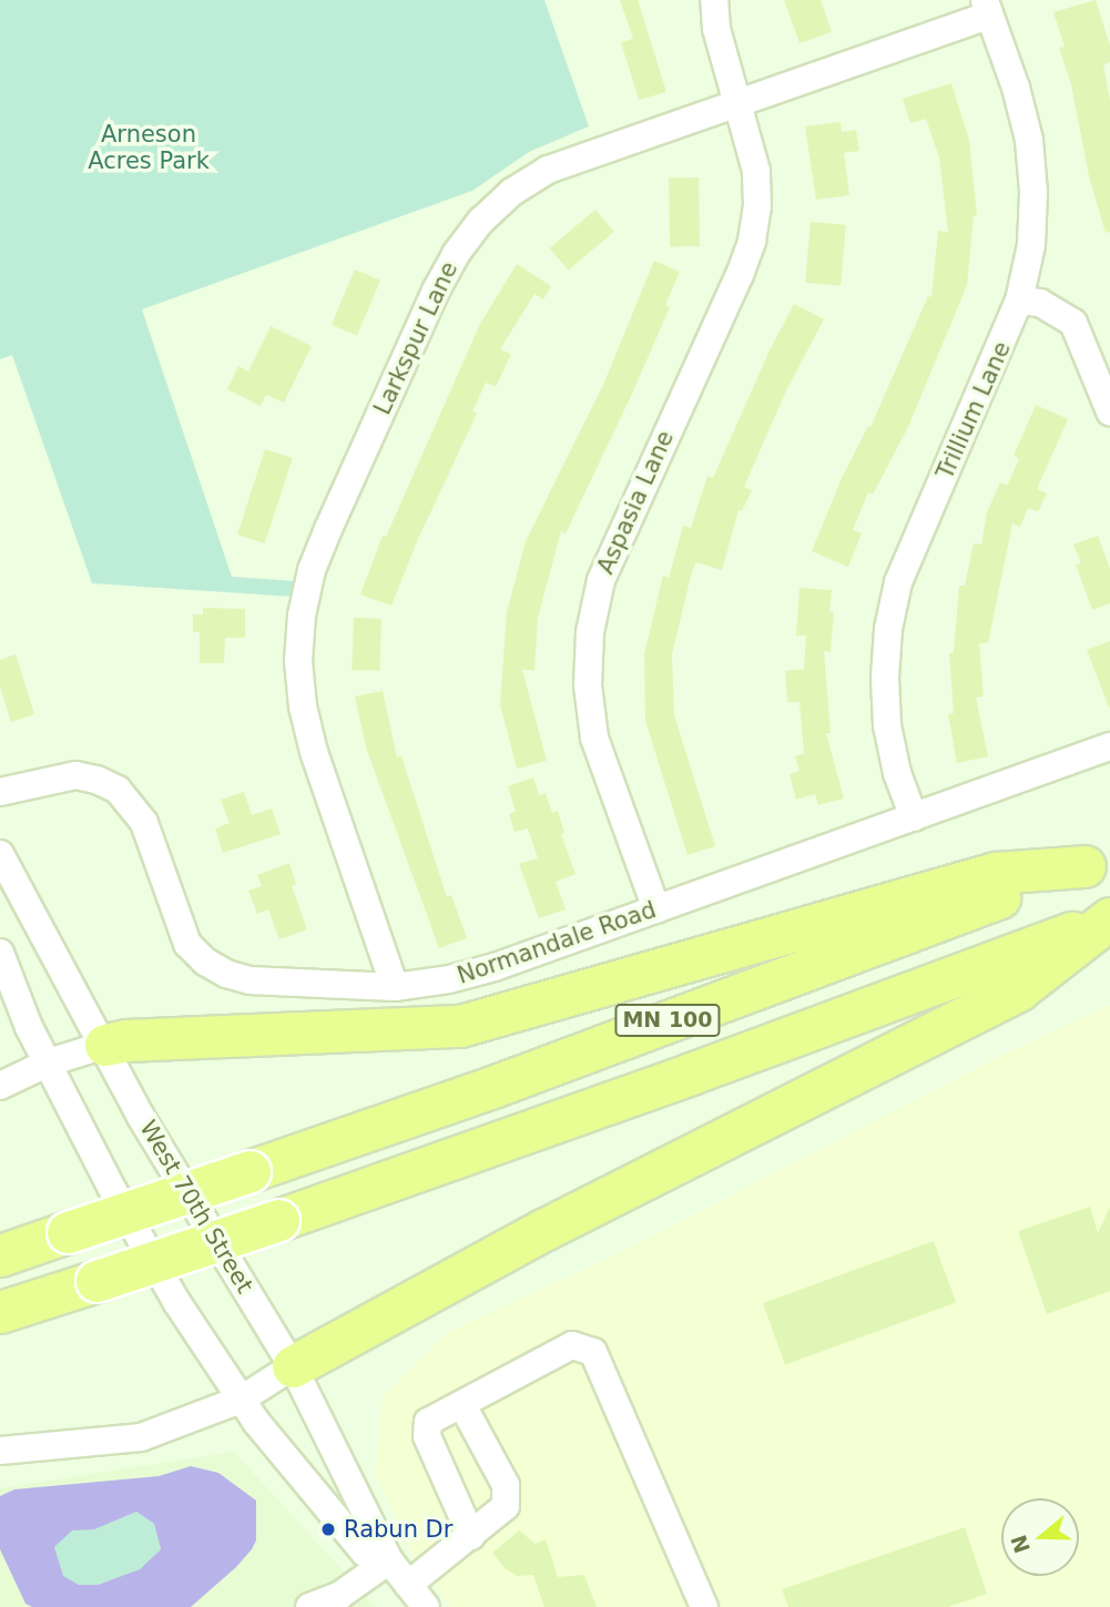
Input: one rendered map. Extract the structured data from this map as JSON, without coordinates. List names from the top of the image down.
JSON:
{
  "streets": {
    "highway": ["MN 100"],
    "street": [
      "Larkspur Lane",
      "Trillium Lane",
      "Aspasia Lane",
      "Normandale Road",
      "West 70th Street"
    ]
  },
  "crossings": [
    ["Larkspur Lane", "Trillium Lane"],
    ["Larkspur Lane", "Aspasia Lane"],
    ["Larkspur Lane", "Normandale Road"],
    ["Trillium Lane", "Normandale Road"],
    ["Aspasia Lane", "Normandale Road"]
  ],
  "parks": ["Arneson Acres Park"],
  "places": ["Rabun Dr"],
  "north": "left"
}
